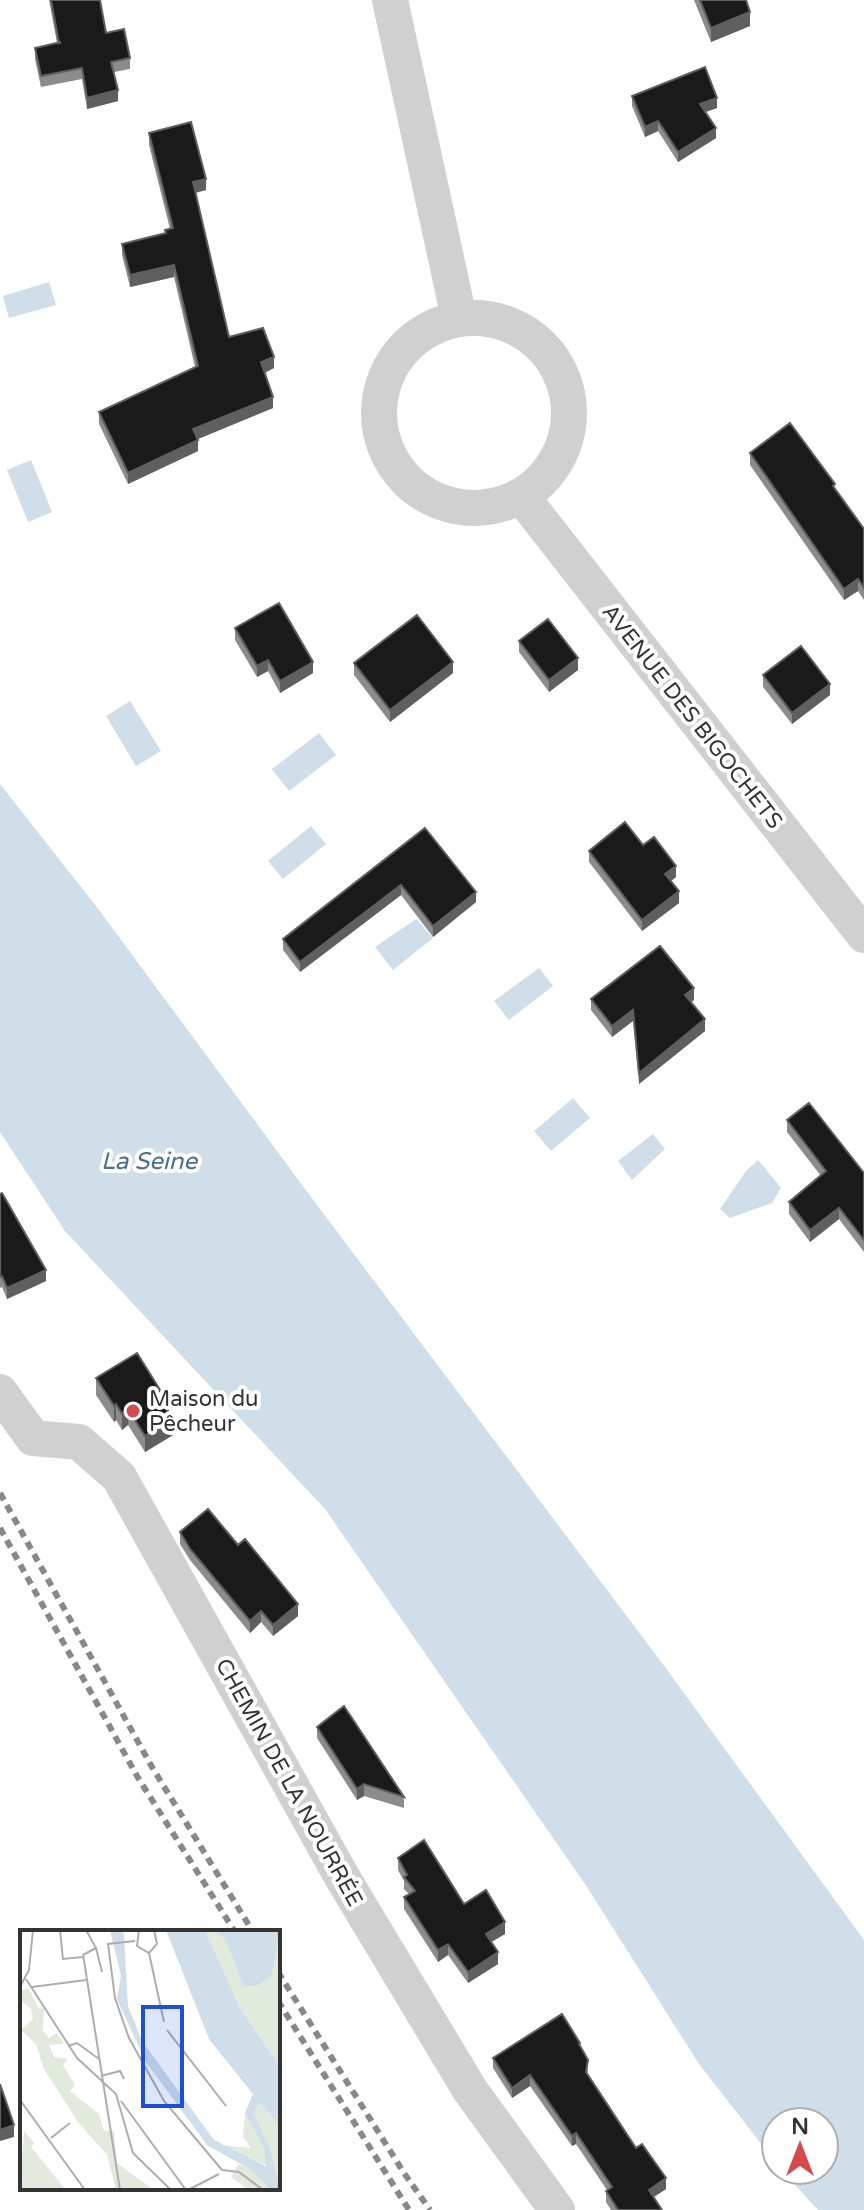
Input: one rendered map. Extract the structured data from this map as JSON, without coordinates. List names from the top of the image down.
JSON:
{
  "streets": {
    "street": ["AVENUE DES BIGOCHETS", "CHEMIN DE LA NOURRÉE"]
  },
  "water": ["La Seine"],
  "places": ["Maison du Pêcheur"],
  "north": "top"
}
